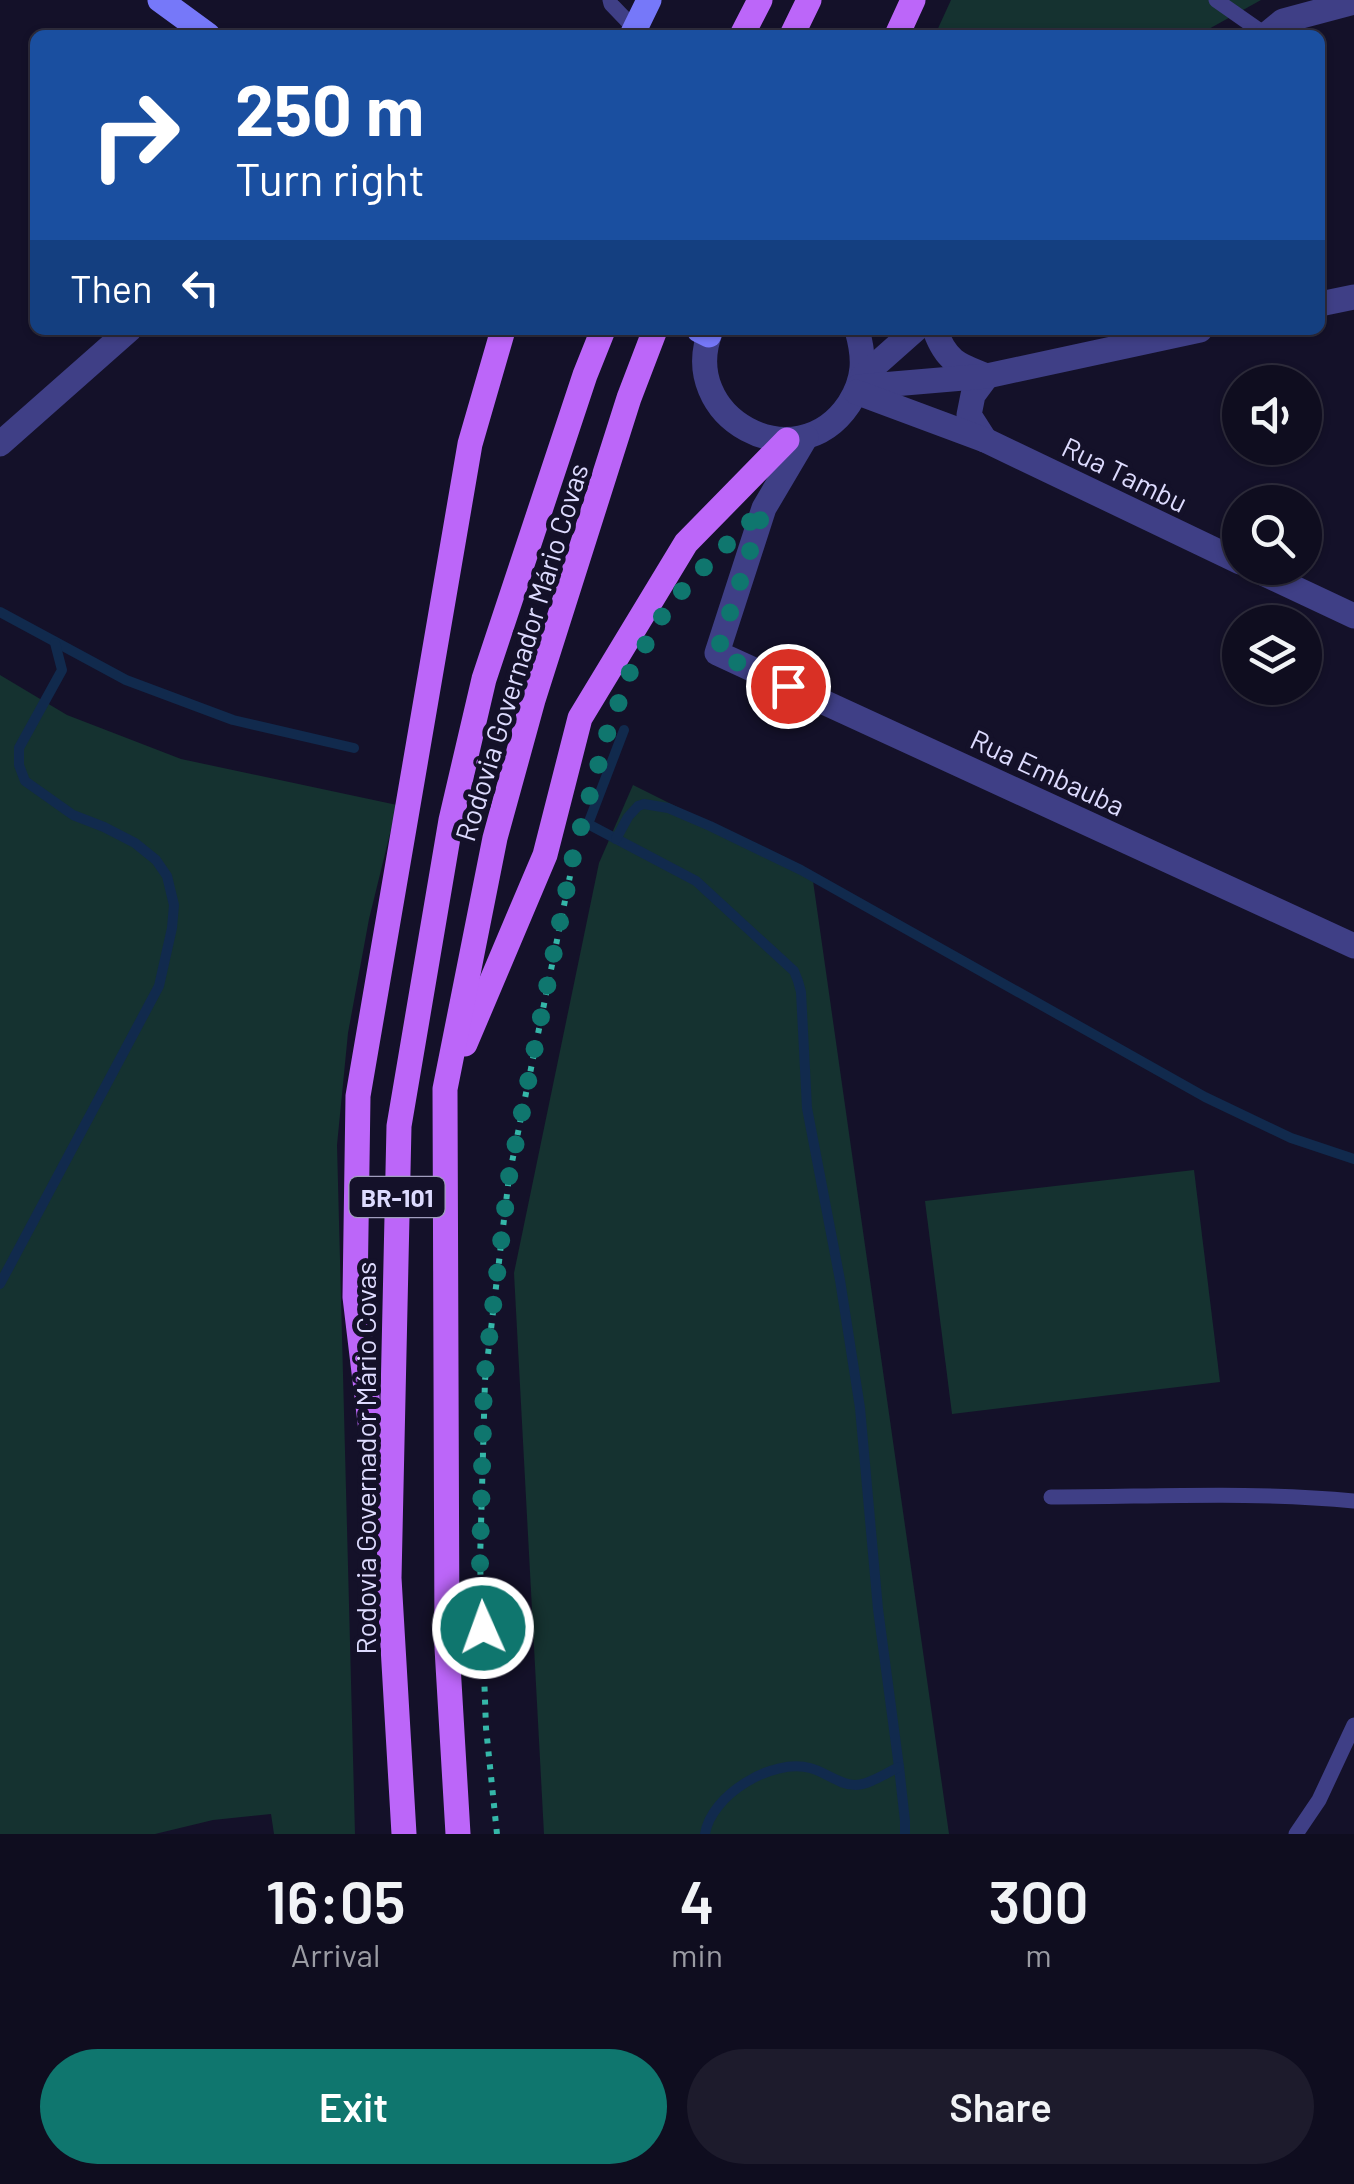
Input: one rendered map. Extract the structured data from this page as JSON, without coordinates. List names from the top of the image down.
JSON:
{
  "streets": {
    "main road": ["Rodovia Governador Mário Covas", "BR-101"],
    "street": ["Rua Tambu", "Rua Embauba"]
  },
  "page": {
    "turn": ["250 m", "Turn right"],
    "then": "Then",
    "eta": [
      "16:05",
      "Arrival",
      "4",
      "min",
      "300",
      "m"
    ],
    "buttons": ["Exit", "Share"]
  }
}
